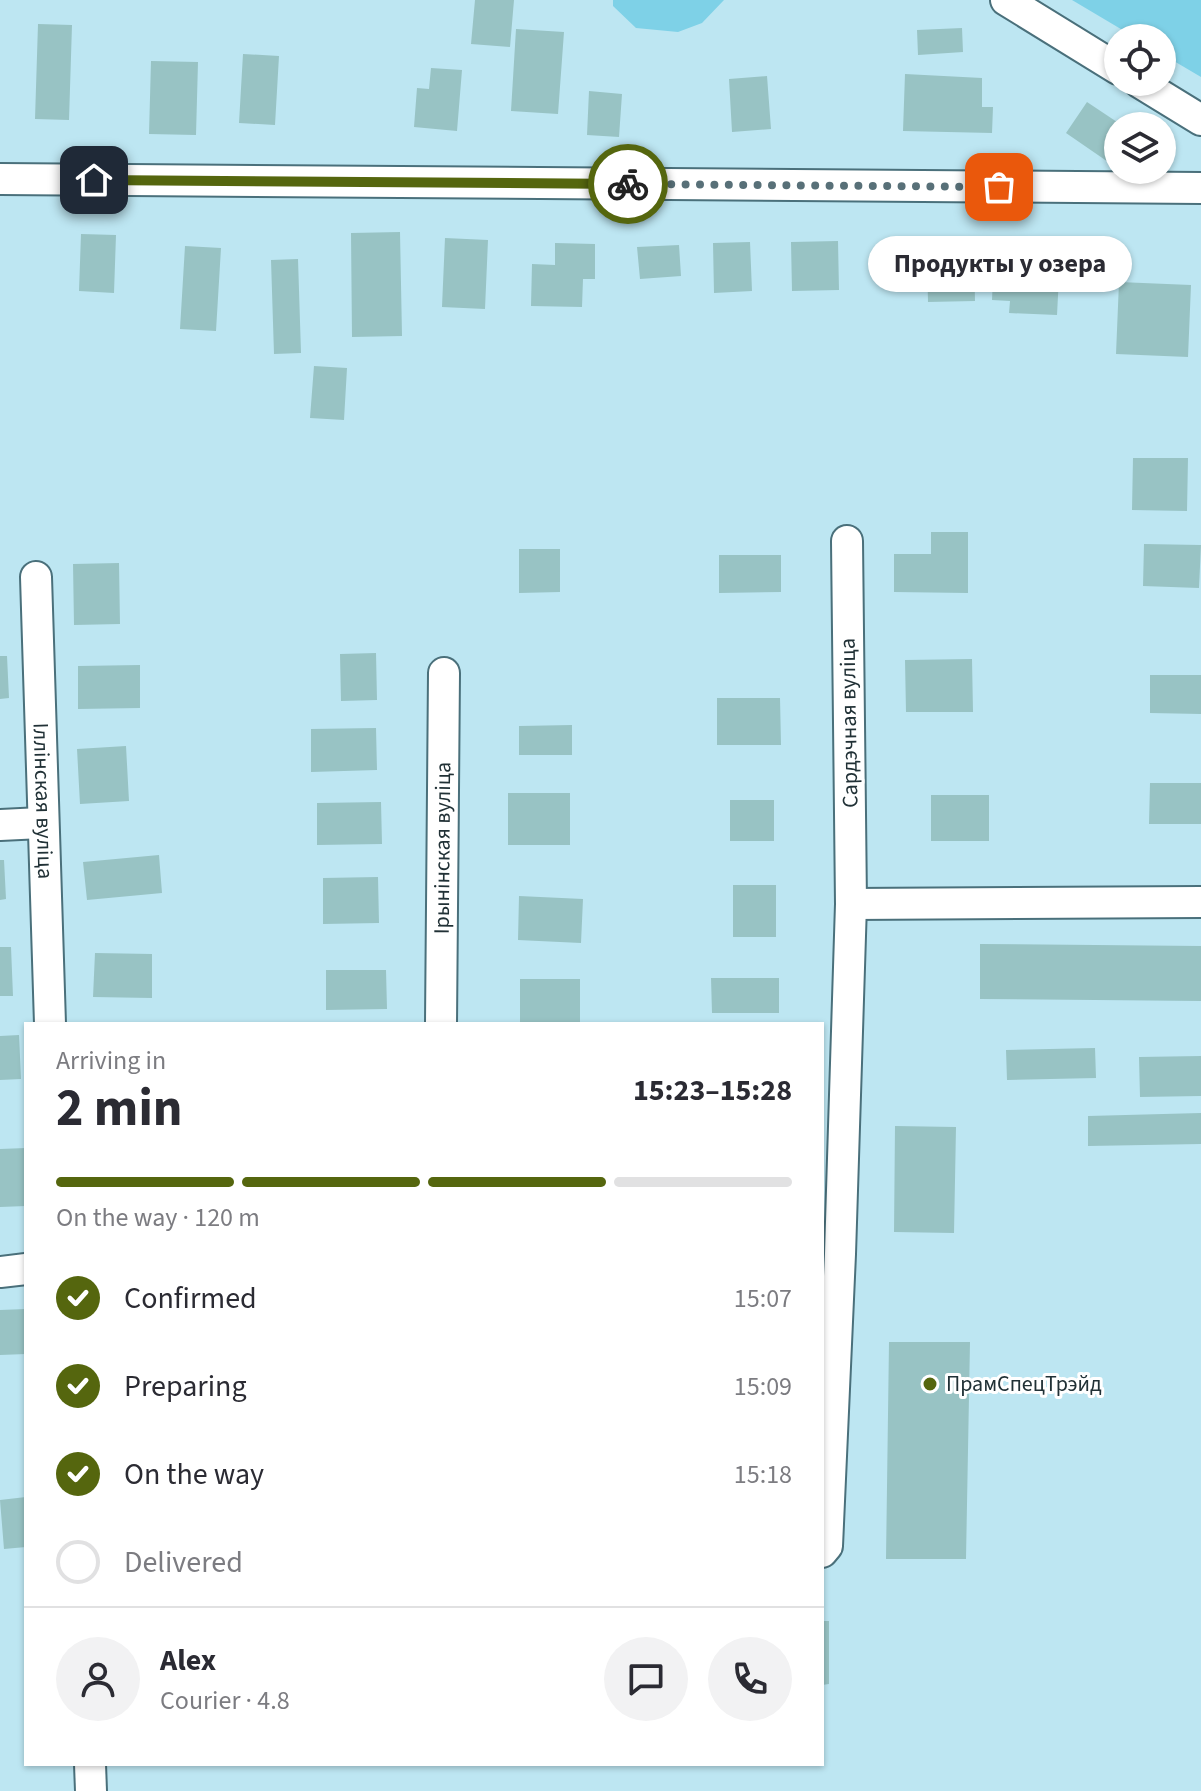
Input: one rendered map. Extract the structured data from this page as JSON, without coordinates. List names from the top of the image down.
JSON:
{
  "streets": {
    "street": ["Сардэчная вуліца", "Іллінская вуліца", "Ірынінская вуліца"]
  },
  "places": ["Продукты у озера", "ПрамСпецТрэйд"],
  "page": {
    "bubble": "Продукты у озера",
    "heading": ["2 min", "Arriving in", "15:23–15:28"],
    "panel": ["Alex", "Courier · 4.8"],
    "bar": "On the way · 120 m",
    "list": [
      ["Confirmed", "15:07"],
      ["Preparing", "15:09"],
      ["On the way", "15:18"],
      "Delivered"
    ]
  }
}
